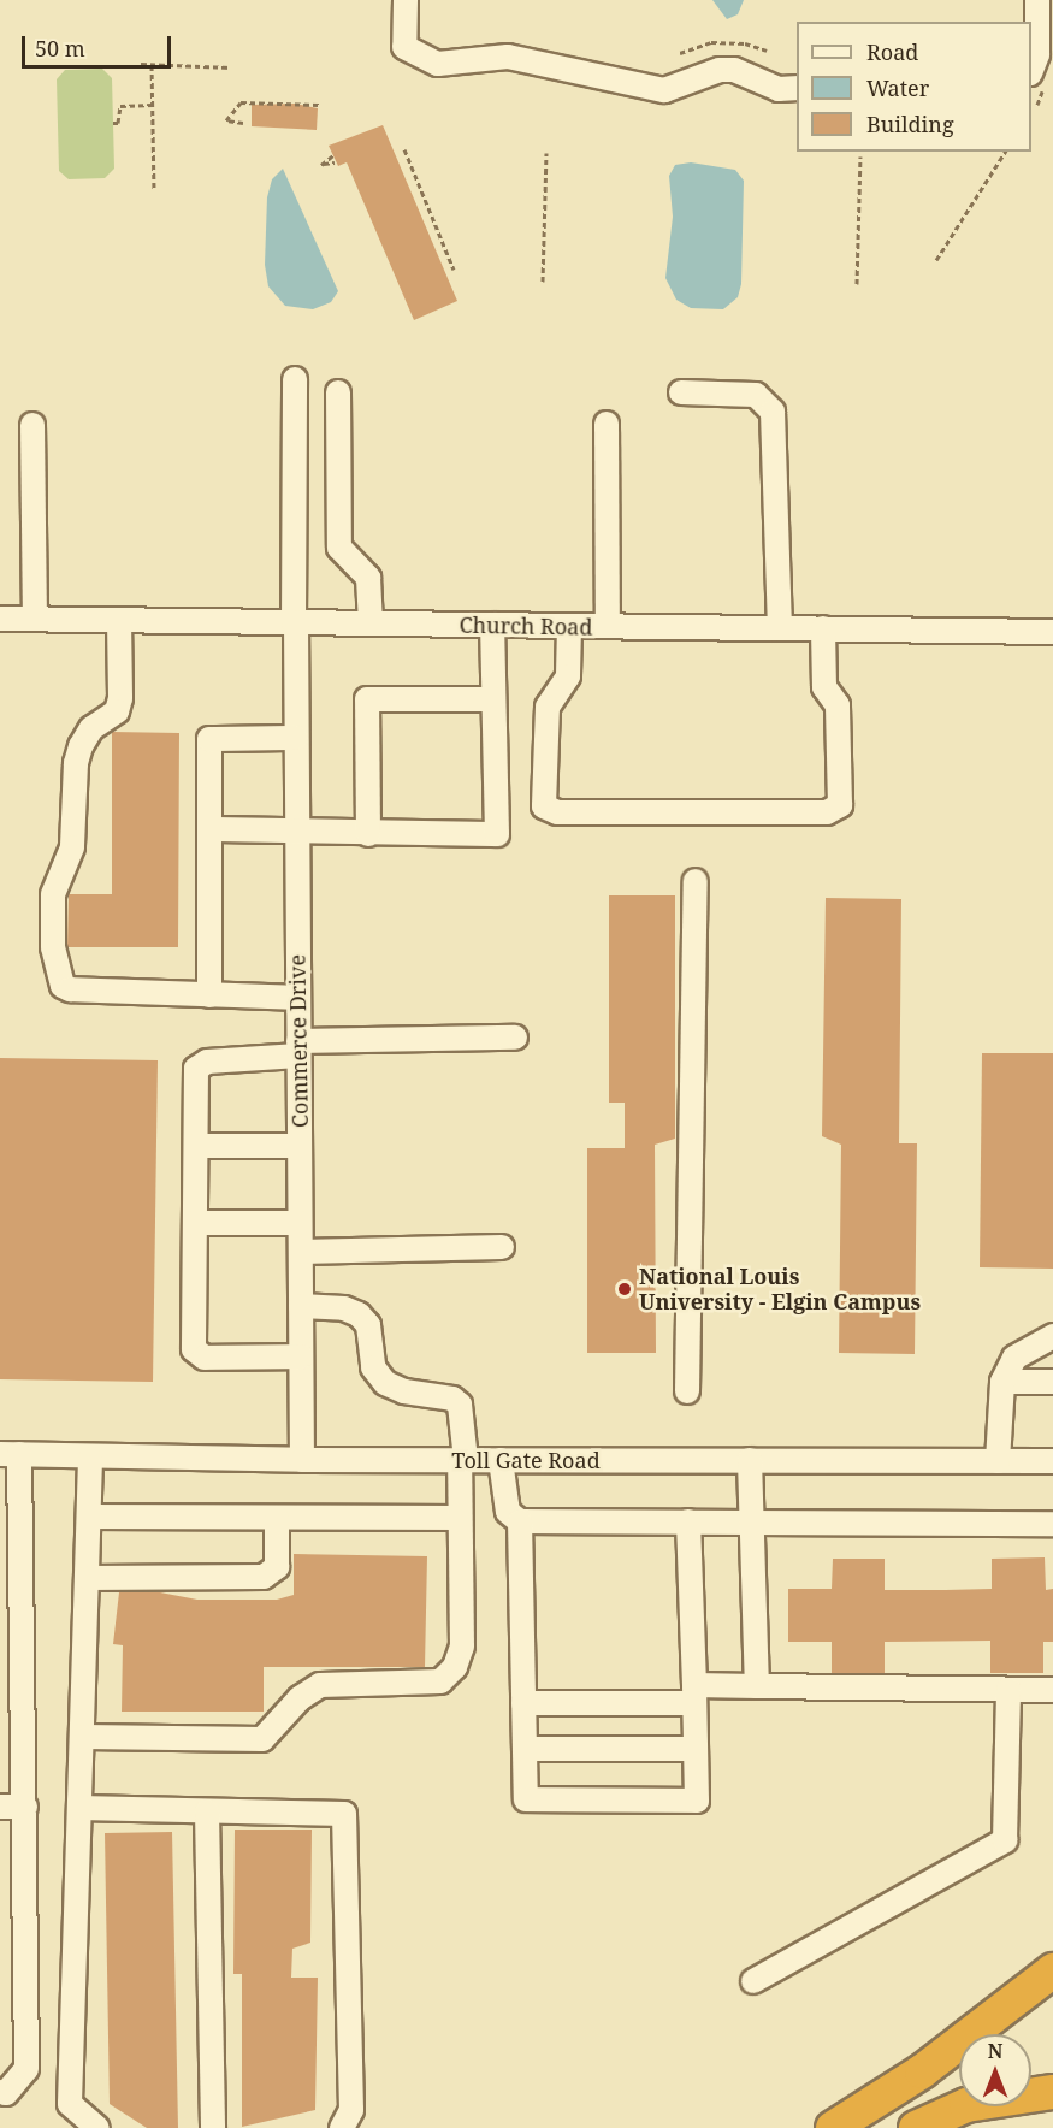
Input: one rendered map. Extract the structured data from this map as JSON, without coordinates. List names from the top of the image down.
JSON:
{
  "streets": {
    "street": ["Church Road", "Commerce Drive", "Toll Gate Road"]
  },
  "crossings": [
    ["Church Road", "Commerce Drive"],
    ["Commerce Drive", "Toll Gate Road"]
  ],
  "places": ["National Louis University - Elgin Campus"],
  "legend": ["Road", "Water", "Building"],
  "scale_bar": "50 m",
  "north": "top"
}
